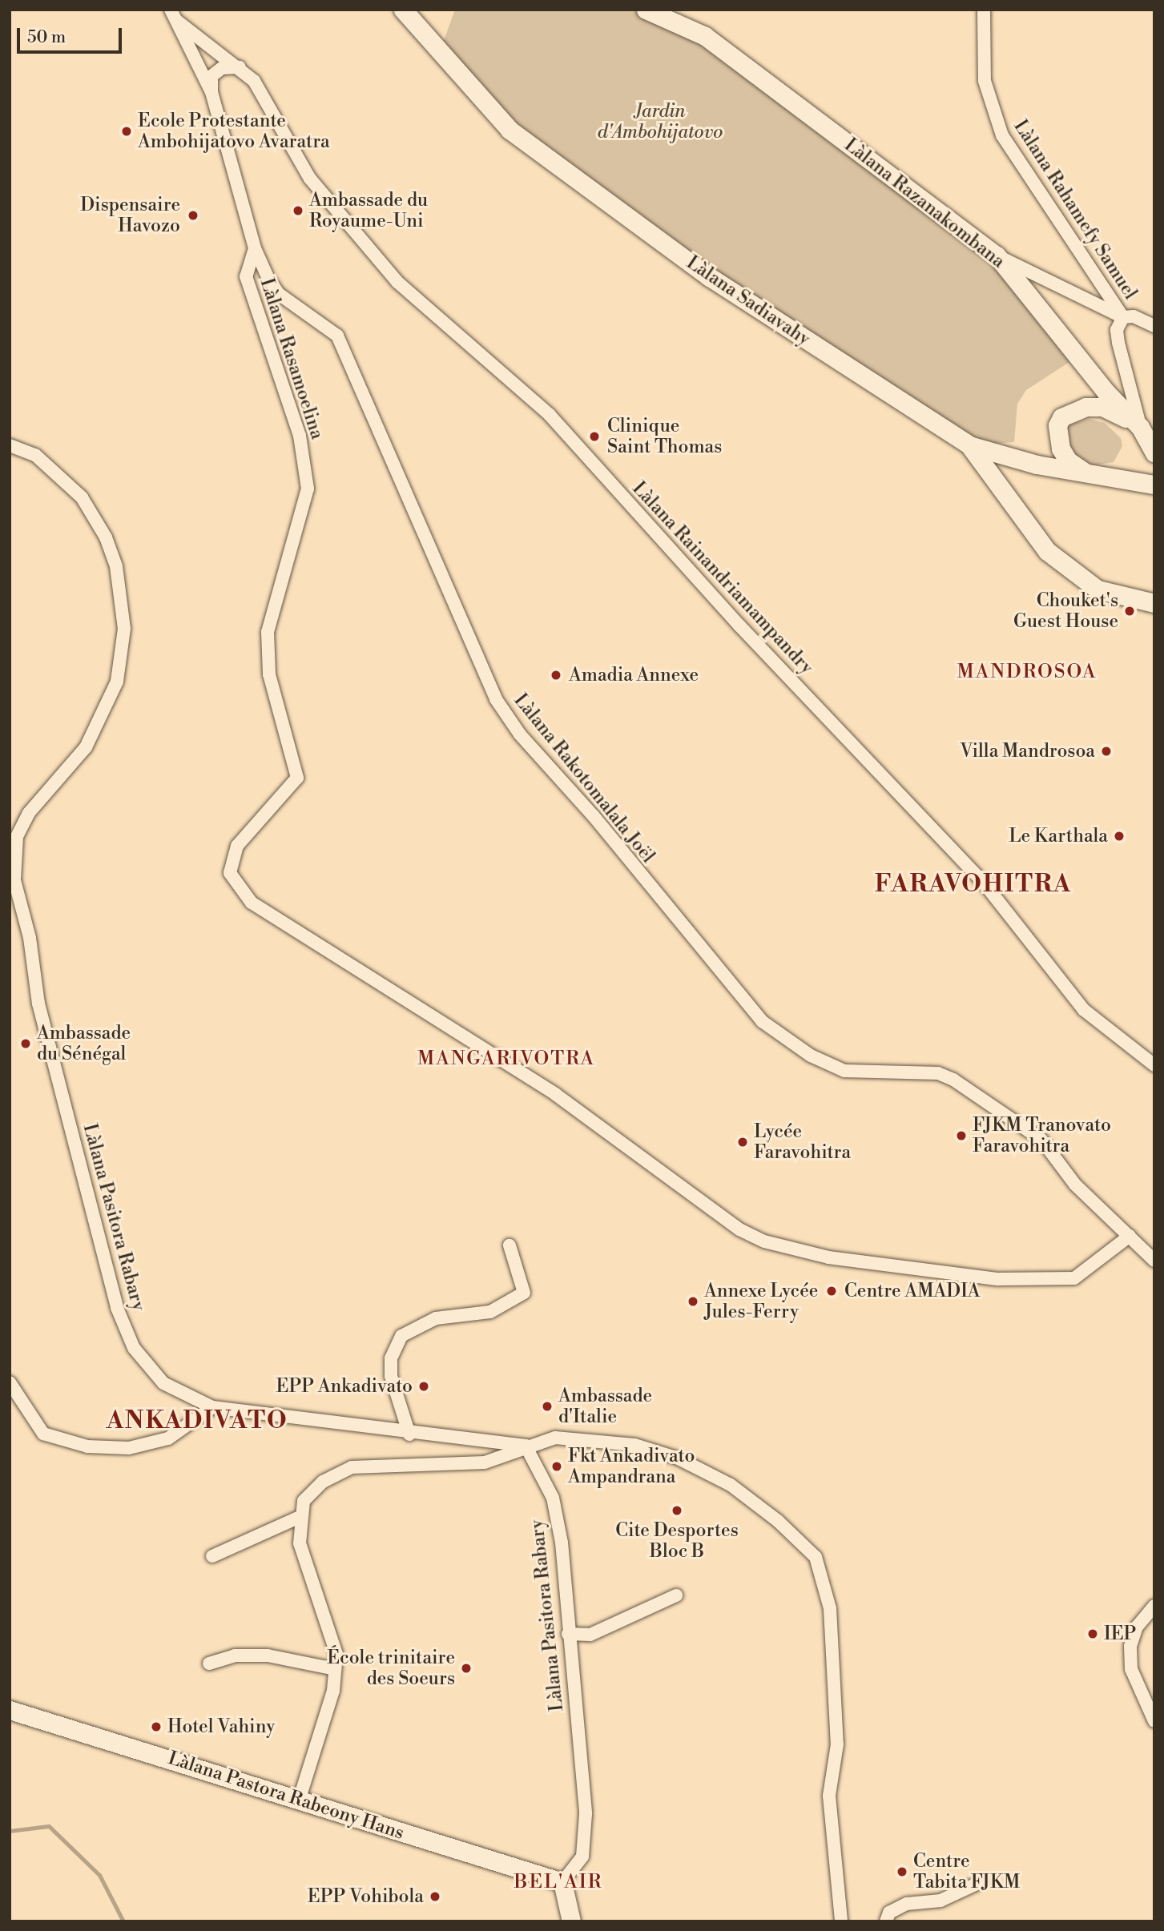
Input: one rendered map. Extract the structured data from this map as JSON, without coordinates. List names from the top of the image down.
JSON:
{
  "streets": {
    "main road": ["Làlana Razanakombana", "Làlana Sadiavahy", "Làlana Pastora Rabeony Hans"],
    "street": [
      "Làlana Rahamefy Samuel",
      "Làlana Rasamoelina",
      "Làlana Rainandriamampandry",
      "Làlana Rakotomalala Joël",
      "Làlana Pasitora Rabary"
    ]
  },
  "crossings": [
    ["Làlana Razanakombana", "Làlana Rahamefy Samuel"],
    ["Làlana Rasamoelina", "Làlana Rakotomalala Joël"],
    ["Làlana Rainandriamampandry", "Làlana Rakotomalala Joël"],
    ["Làlana Pasitora Rabary", "Làlana Pastora Rabeony Hans"]
  ],
  "districts": [
    "MANDROSOA",
    "FARAVOHITRA",
    "MANGARIVOTRA",
    "ANKADIVATO",
    "BEL'AIR"
  ],
  "parks": ["Jardin d'Ambohijatovo"],
  "places": [
    "Ecole Protestante Ambohijatovo Avaratra",
    "Ambassade du Royaume-Uni",
    "Dispensaire Havozo",
    "Clinique Saint Thomas",
    "Chouket's Guest House",
    "Amadia Annexe",
    "Villa Mandrosoa",
    "Le Karthala",
    "Ambassade du Sénégal",
    "FJKM Tranovato Faravohitra",
    "Lycée Faravohitra",
    "Centre AMADIA",
    "Annexe Lycée Jules-Ferry",
    "EPP Ankadivato",
    "Ambassade d'Italie",
    "Fkt Ankadivato Ampandrana",
    "Cite Desportes Bloc B",
    "IEP",
    "École trinitaire des Soeurs",
    "Hotel Vahiny",
    "Centre Tabita FJKM",
    "EPP Vohibola"
  ],
  "scale_bar": "50 m"
}
